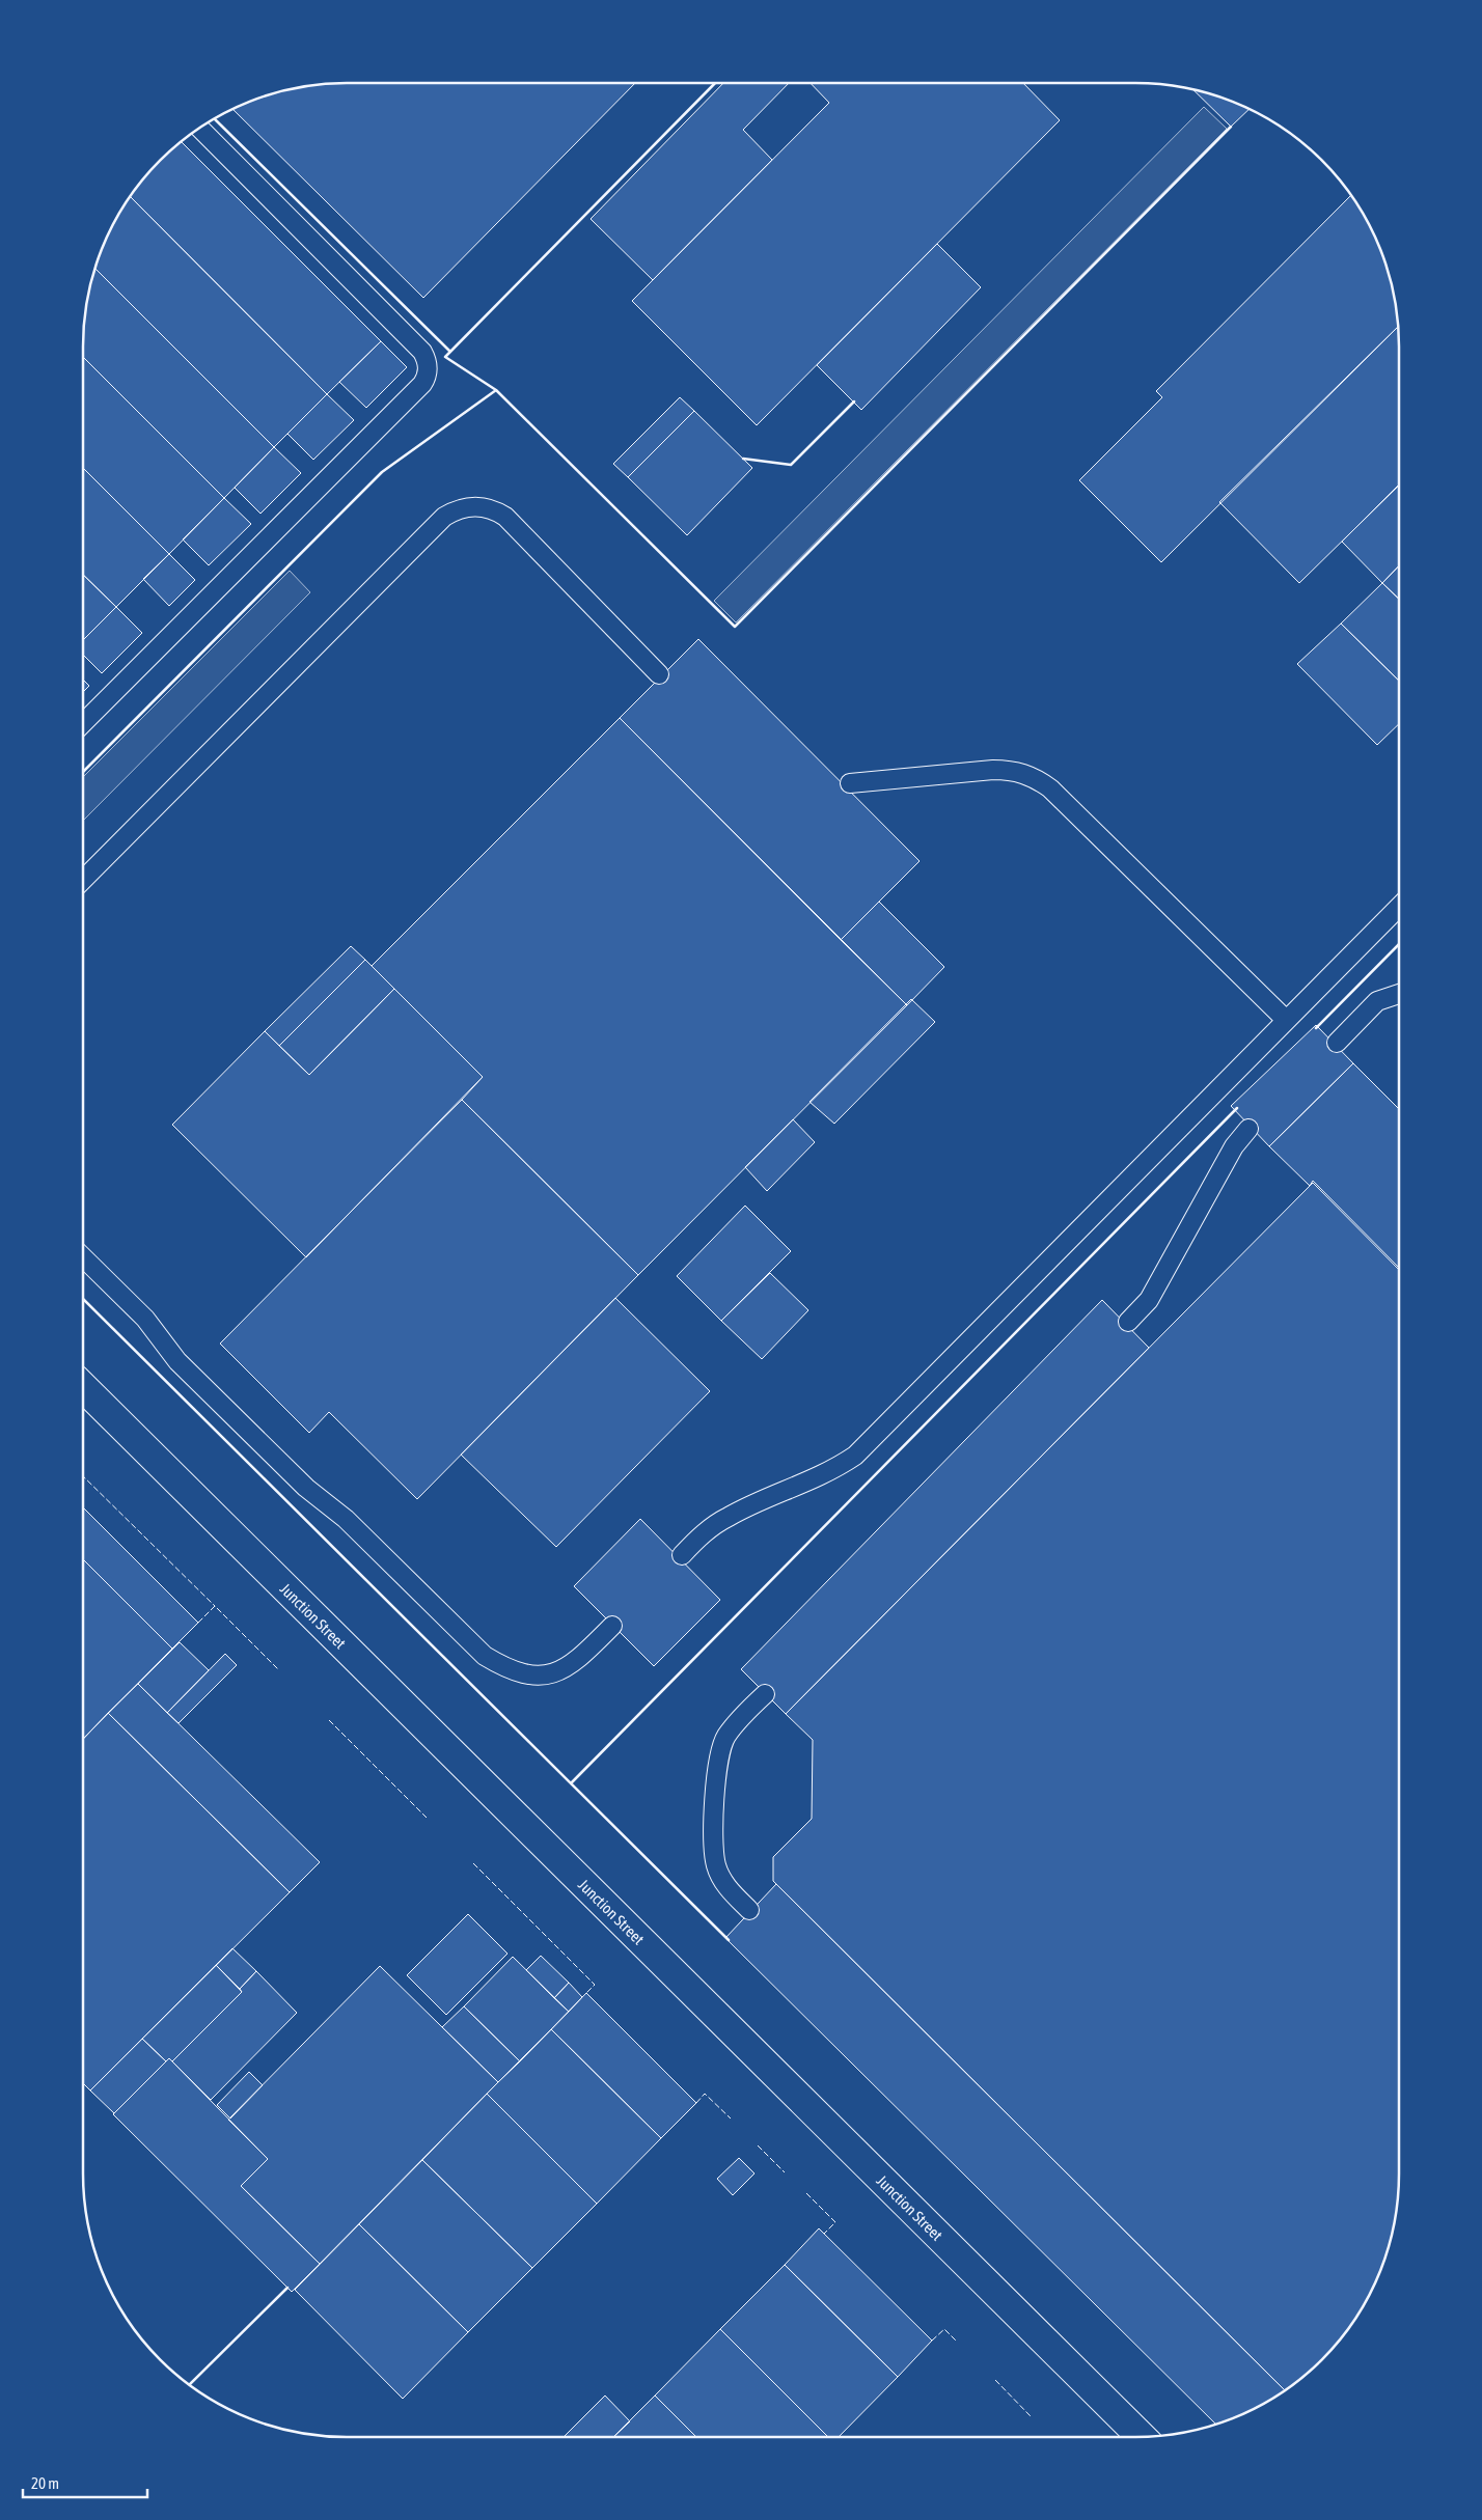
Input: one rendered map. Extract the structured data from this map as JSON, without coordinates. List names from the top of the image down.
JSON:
{
  "streets": {
    "street": ["Junction Street"]
  },
  "scale_bar": "20 m"
}
